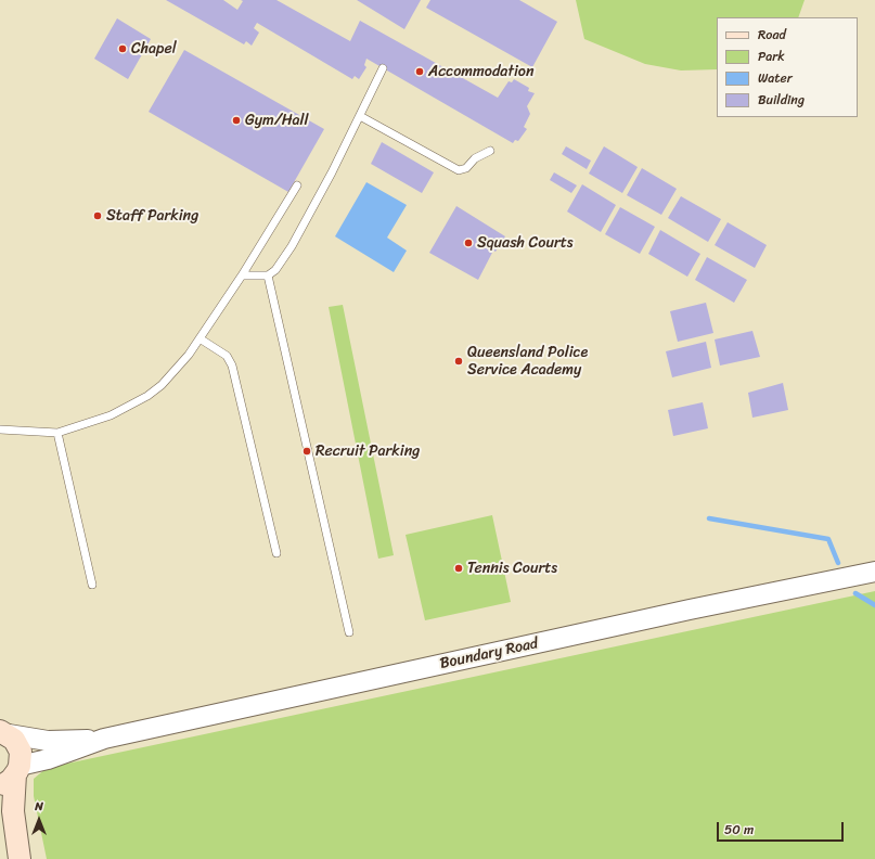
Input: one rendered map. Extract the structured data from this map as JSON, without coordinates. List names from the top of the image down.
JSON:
{
  "streets": {
    "street": ["Boundary Road"]
  },
  "places": [
    "Chapel",
    "Accommodation",
    "Gym/Hall",
    "Staff Parking",
    "Squash Courts",
    "Queensland Police Service Academy",
    "Recruit Parking",
    "Tennis Courts"
  ],
  "legend": [
    "Road",
    "Park",
    "Water",
    "Building"
  ],
  "scale_bar": "50 m",
  "north": "top"
}
